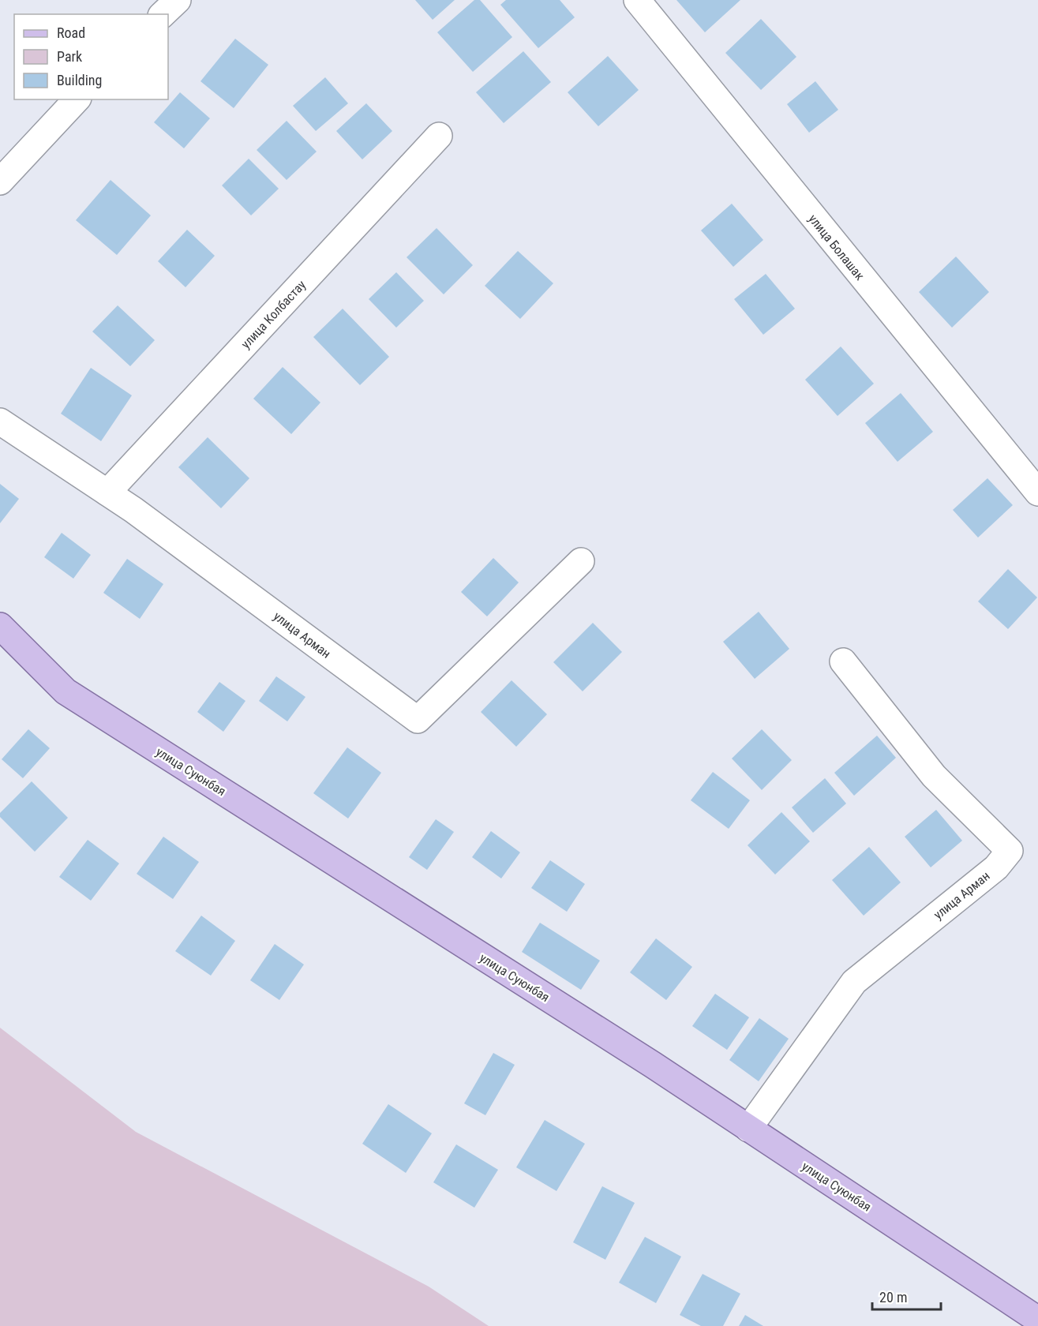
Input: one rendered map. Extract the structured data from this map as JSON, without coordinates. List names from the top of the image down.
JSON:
{
  "streets": {
    "main road": ["улица Суюнбая"],
    "street": ["улица Болашак", "улица Колбастау", "улица Арман"]
  },
  "crossings": [
    ["улица Колбастау", "улица Арман"],
    ["улица Арман", "улица Суюнбая"]
  ],
  "legend": ["Road", "Park", "Building"],
  "scale_bar": "20 m"
}
